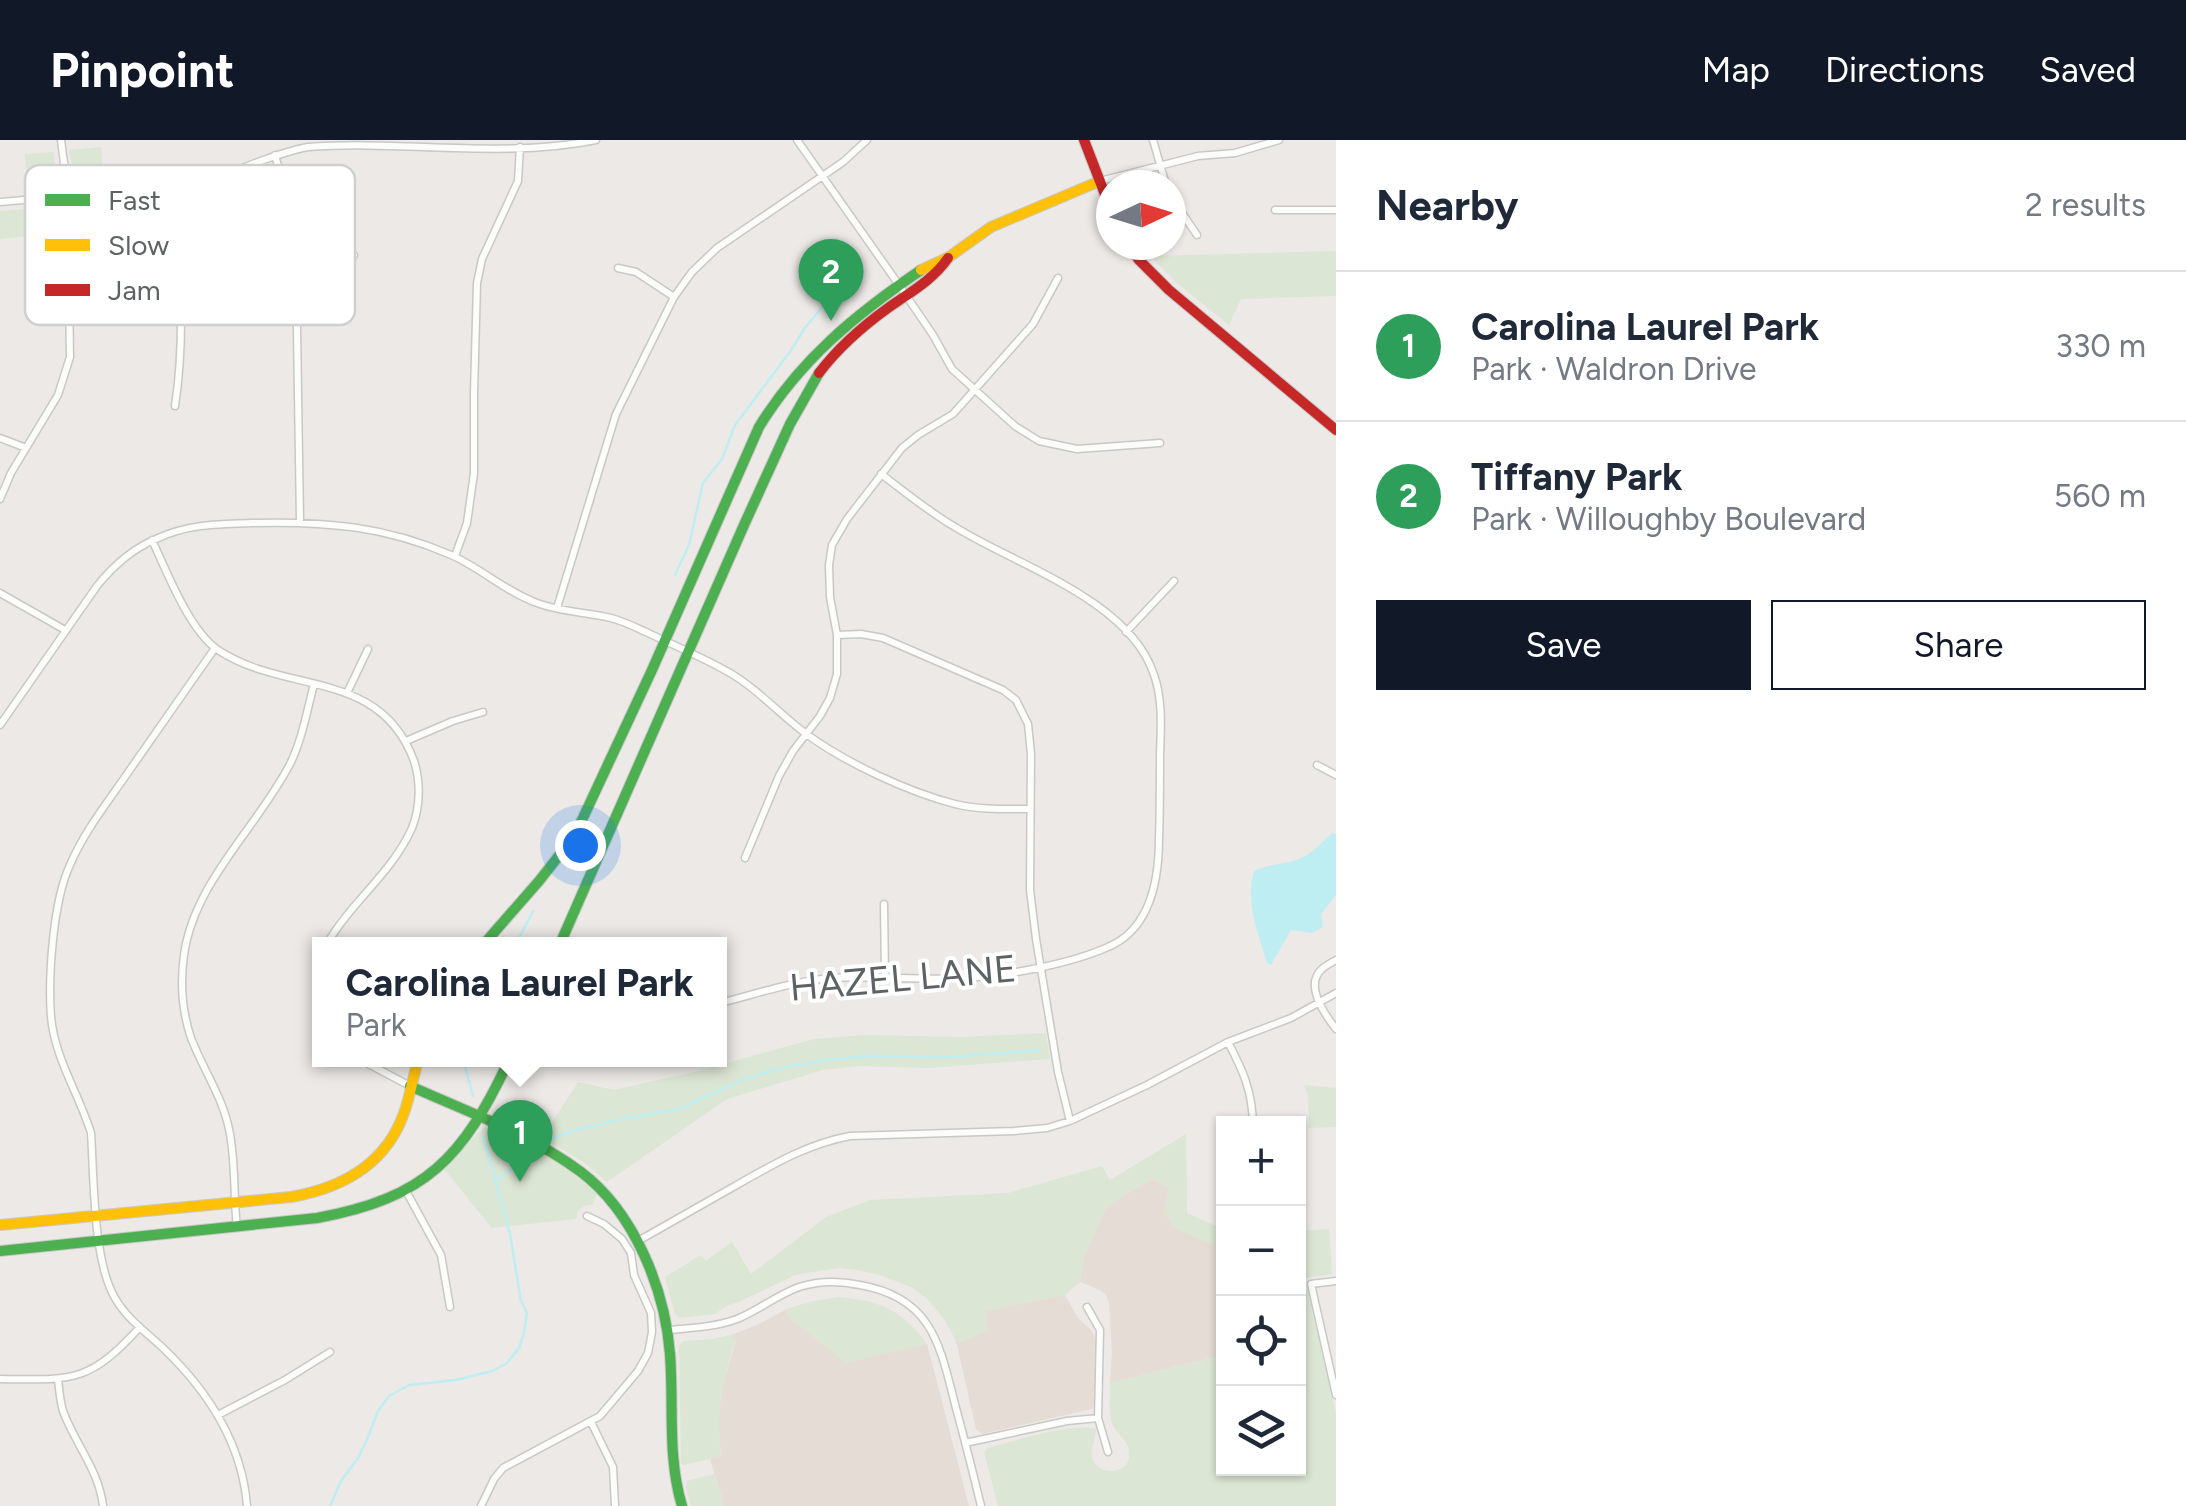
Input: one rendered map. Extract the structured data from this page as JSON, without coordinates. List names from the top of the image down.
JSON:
{
  "streets": {
    "street": ["HAZEL LANE"]
  },
  "legend": ["Fast", "Slow", "Jam"],
  "north": "right",
  "page": {
    "header": "Pinpoint",
    "nav": ["Map", "Directions", "Saved"],
    "heading": ["Nearby", "2 results"],
    "pins": ["2", "1"],
    "list": [
      {
        "mark": "1",
        "name": "Carolina Laurel Park",
        "note": "Park · Waldron Drive",
        "value": "330 m"
      },
      {
        "mark": "2",
        "name": "Tiffany Park",
        "note": "Park · Willoughby Boulevard",
        "value": "560 m"
      }
    ],
    "buttons": ["Save", "Share"],
    "popup": ["Carolina Laurel Park", "Park"],
    "map_buttons": ["+", "−"]
  }
}
